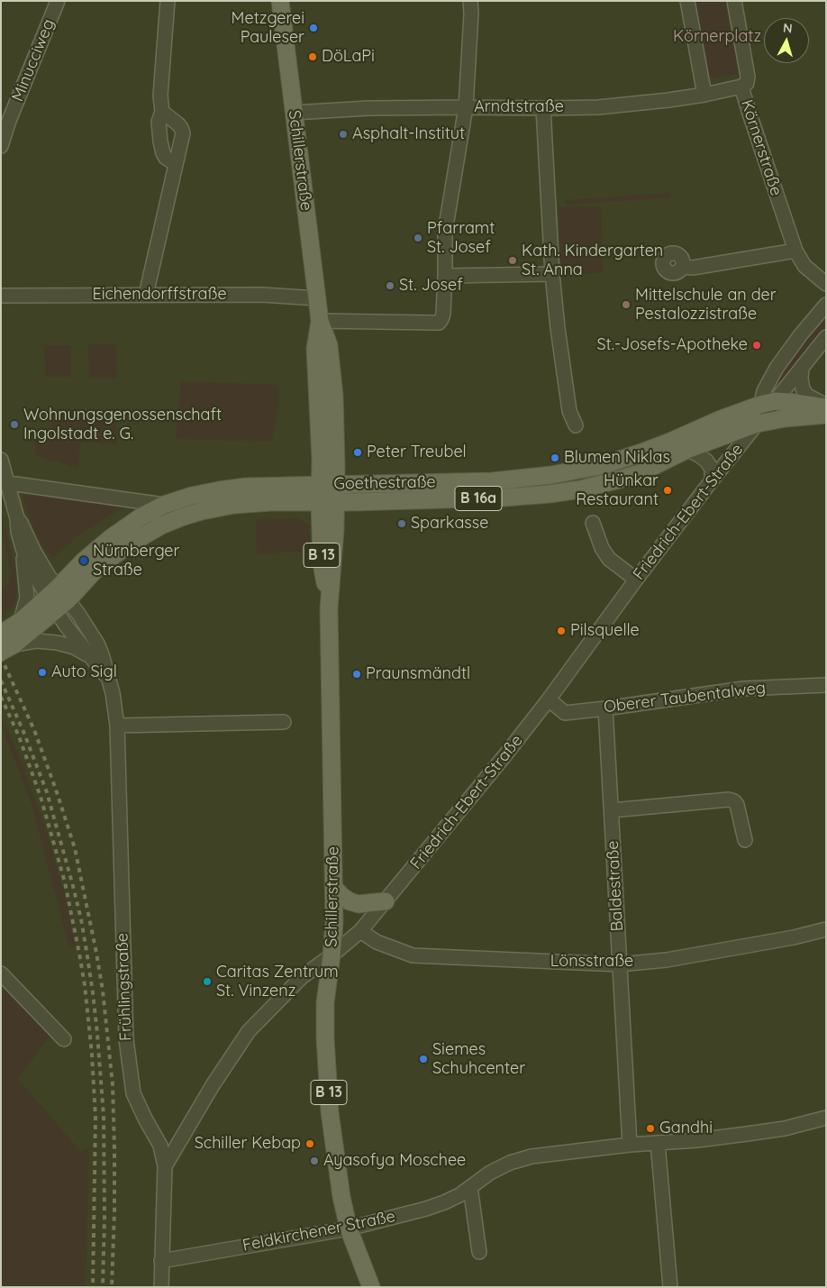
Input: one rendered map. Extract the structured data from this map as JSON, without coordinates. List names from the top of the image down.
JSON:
{
  "streets": {
    "main road": [
      "Schillerstraße",
      "Goethestraße",
      "B 16a",
      "B 13"
    ],
    "street": [
      "Minucciweg",
      "Arndtstraße",
      "Körnerstraße",
      "Eichendorffstraße",
      "Friedrich-Ebert-Straße",
      "Oberer Taubentalweg",
      "Baldestraße",
      "Lönsstraße",
      "Frühlingstraße",
      "Feldkirchener Straße"
    ]
  },
  "crossings": [
    ["Arndtstraße", "Körnerstraße"],
    ["Arndtstraße", "Schillerstraße"],
    ["Schillerstraße", "Eichendorffstraße"],
    ["Schillerstraße", "Goethestraße"],
    ["Schillerstraße", "Friedrich-Ebert-Straße"],
    ["Schillerstraße", "Feldkirchener Straße"],
    ["Goethestraße", "Friedrich-Ebert-Straße"],
    ["Goethestraße", "Frühlingstraße"],
    ["Friedrich-Ebert-Straße", "Oberer Taubentalweg"],
    ["Friedrich-Ebert-Straße", "Lönsstraße"],
    ["Friedrich-Ebert-Straße", "Frühlingstraße"],
    ["Oberer Taubentalweg", "Baldestraße"],
    ["Baldestraße", "Lönsstraße"],
    ["Baldestraße", "Feldkirchener Straße"],
    ["Frühlingstraße", "Feldkirchener Straße"]
  ],
  "parks": ["Körnerplatz"],
  "places": [
    "Metzgerei Pauleser",
    "DöLaPi",
    "Asphalt-Institut",
    "Pfarramt St. Josef",
    "Kath. Kindergarten St. Anna",
    "St. Josef",
    "Mittelschule an der Pestalozzistraße",
    "St.-Josefs-Apotheke",
    "Wohnungsgenossenschaft Ingolstadt e. G.",
    "Peter Treubel",
    "Blumen Niklas",
    "Hünkar Restaurant",
    "Sparkasse",
    "Nürnberger Straße",
    "Pilsquelle",
    "Auto Sigl",
    "Praunsmändtl",
    "Caritas Zentrum St. Vinzenz",
    "Siemes Schuhcenter",
    "Gandhi",
    "Schiller Kebap",
    "Ayasofya Moschee"
  ],
  "north": "top"
}
